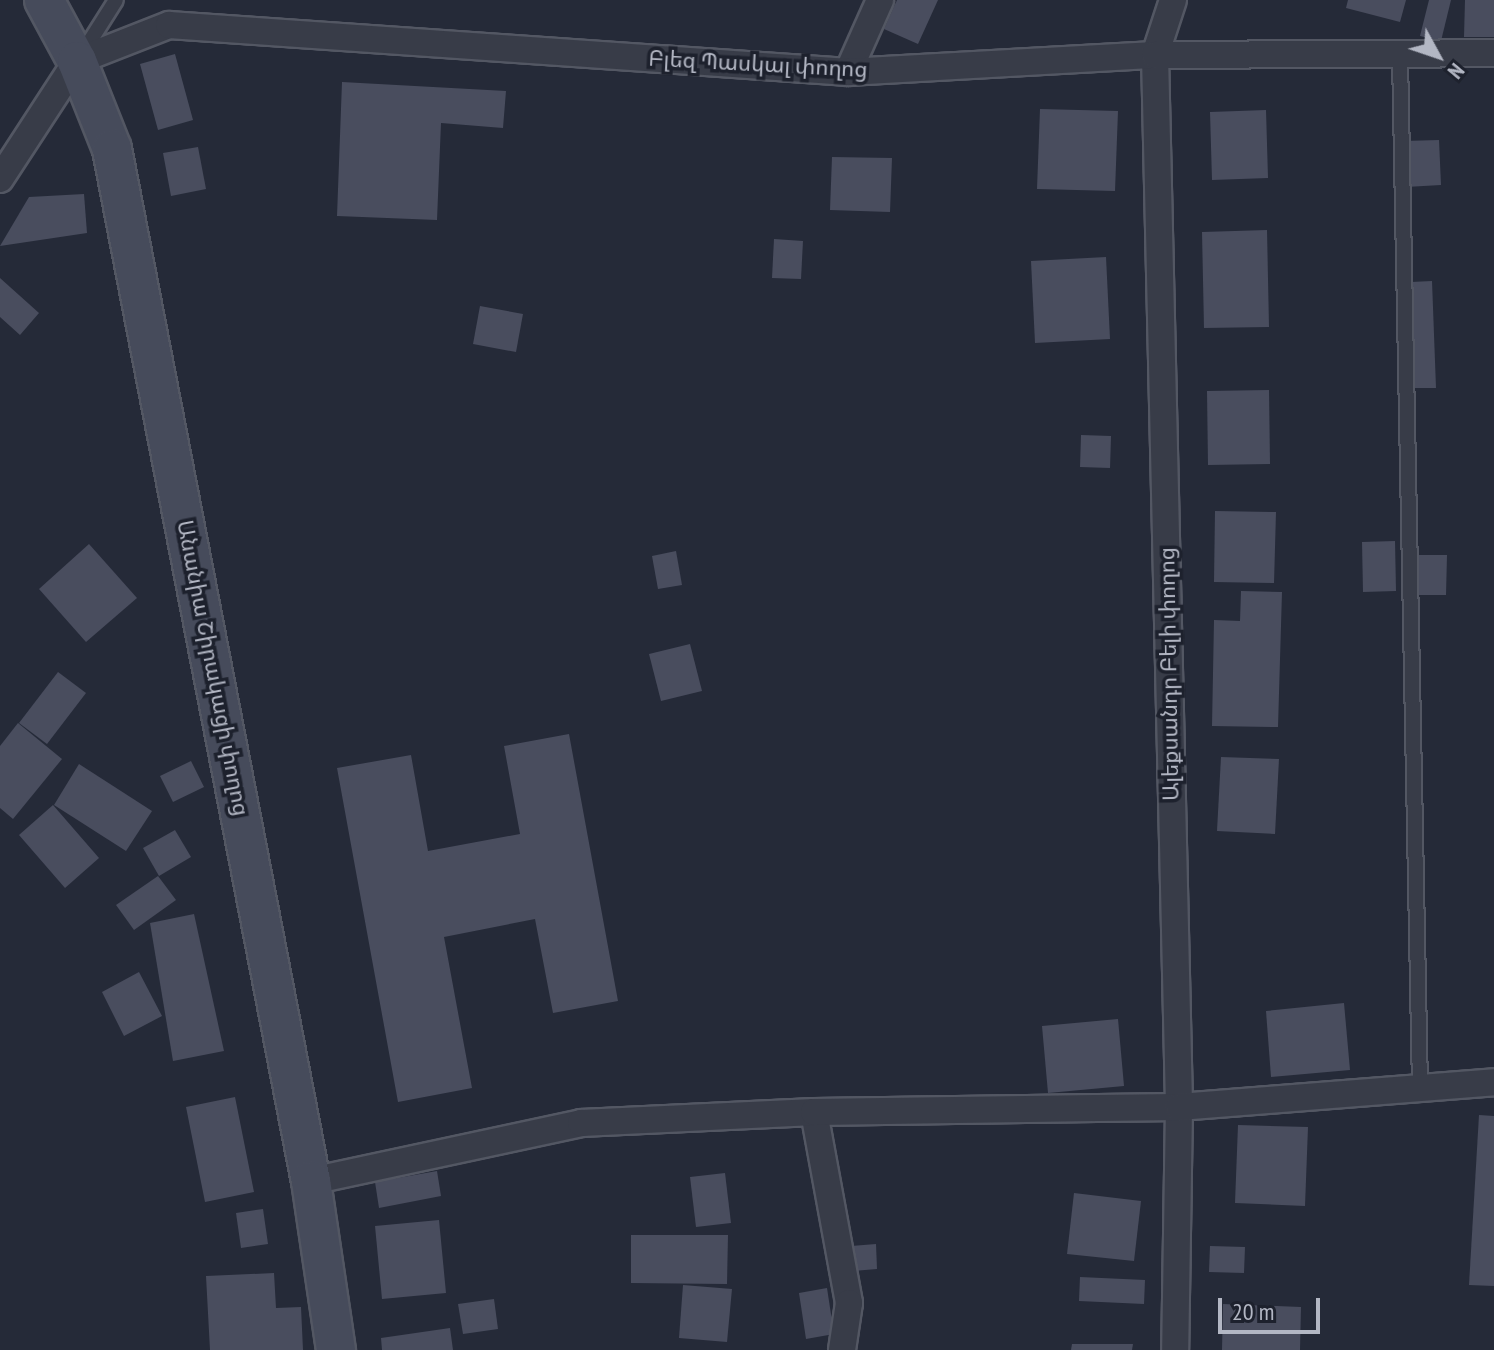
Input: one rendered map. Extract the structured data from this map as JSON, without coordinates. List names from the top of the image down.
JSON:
{
  "streets": {
    "main road": ["Անանիա Շիրակացի փողոց"],
    "street": ["Բլեզ Պասկալ փողոց", "Ալեքսանդր Բելի փողոց"]
  },
  "crossings": [
    ["Բլեզ Պասկալ փողոց", "Անանիա Շիրակացի փողոց"],
    ["Բլեզ Պասկալ փողոց", "Ալեքսանդր Բելի փողոց"]
  ],
  "scale_bar": "20 m",
  "north": "bottom right"
}
